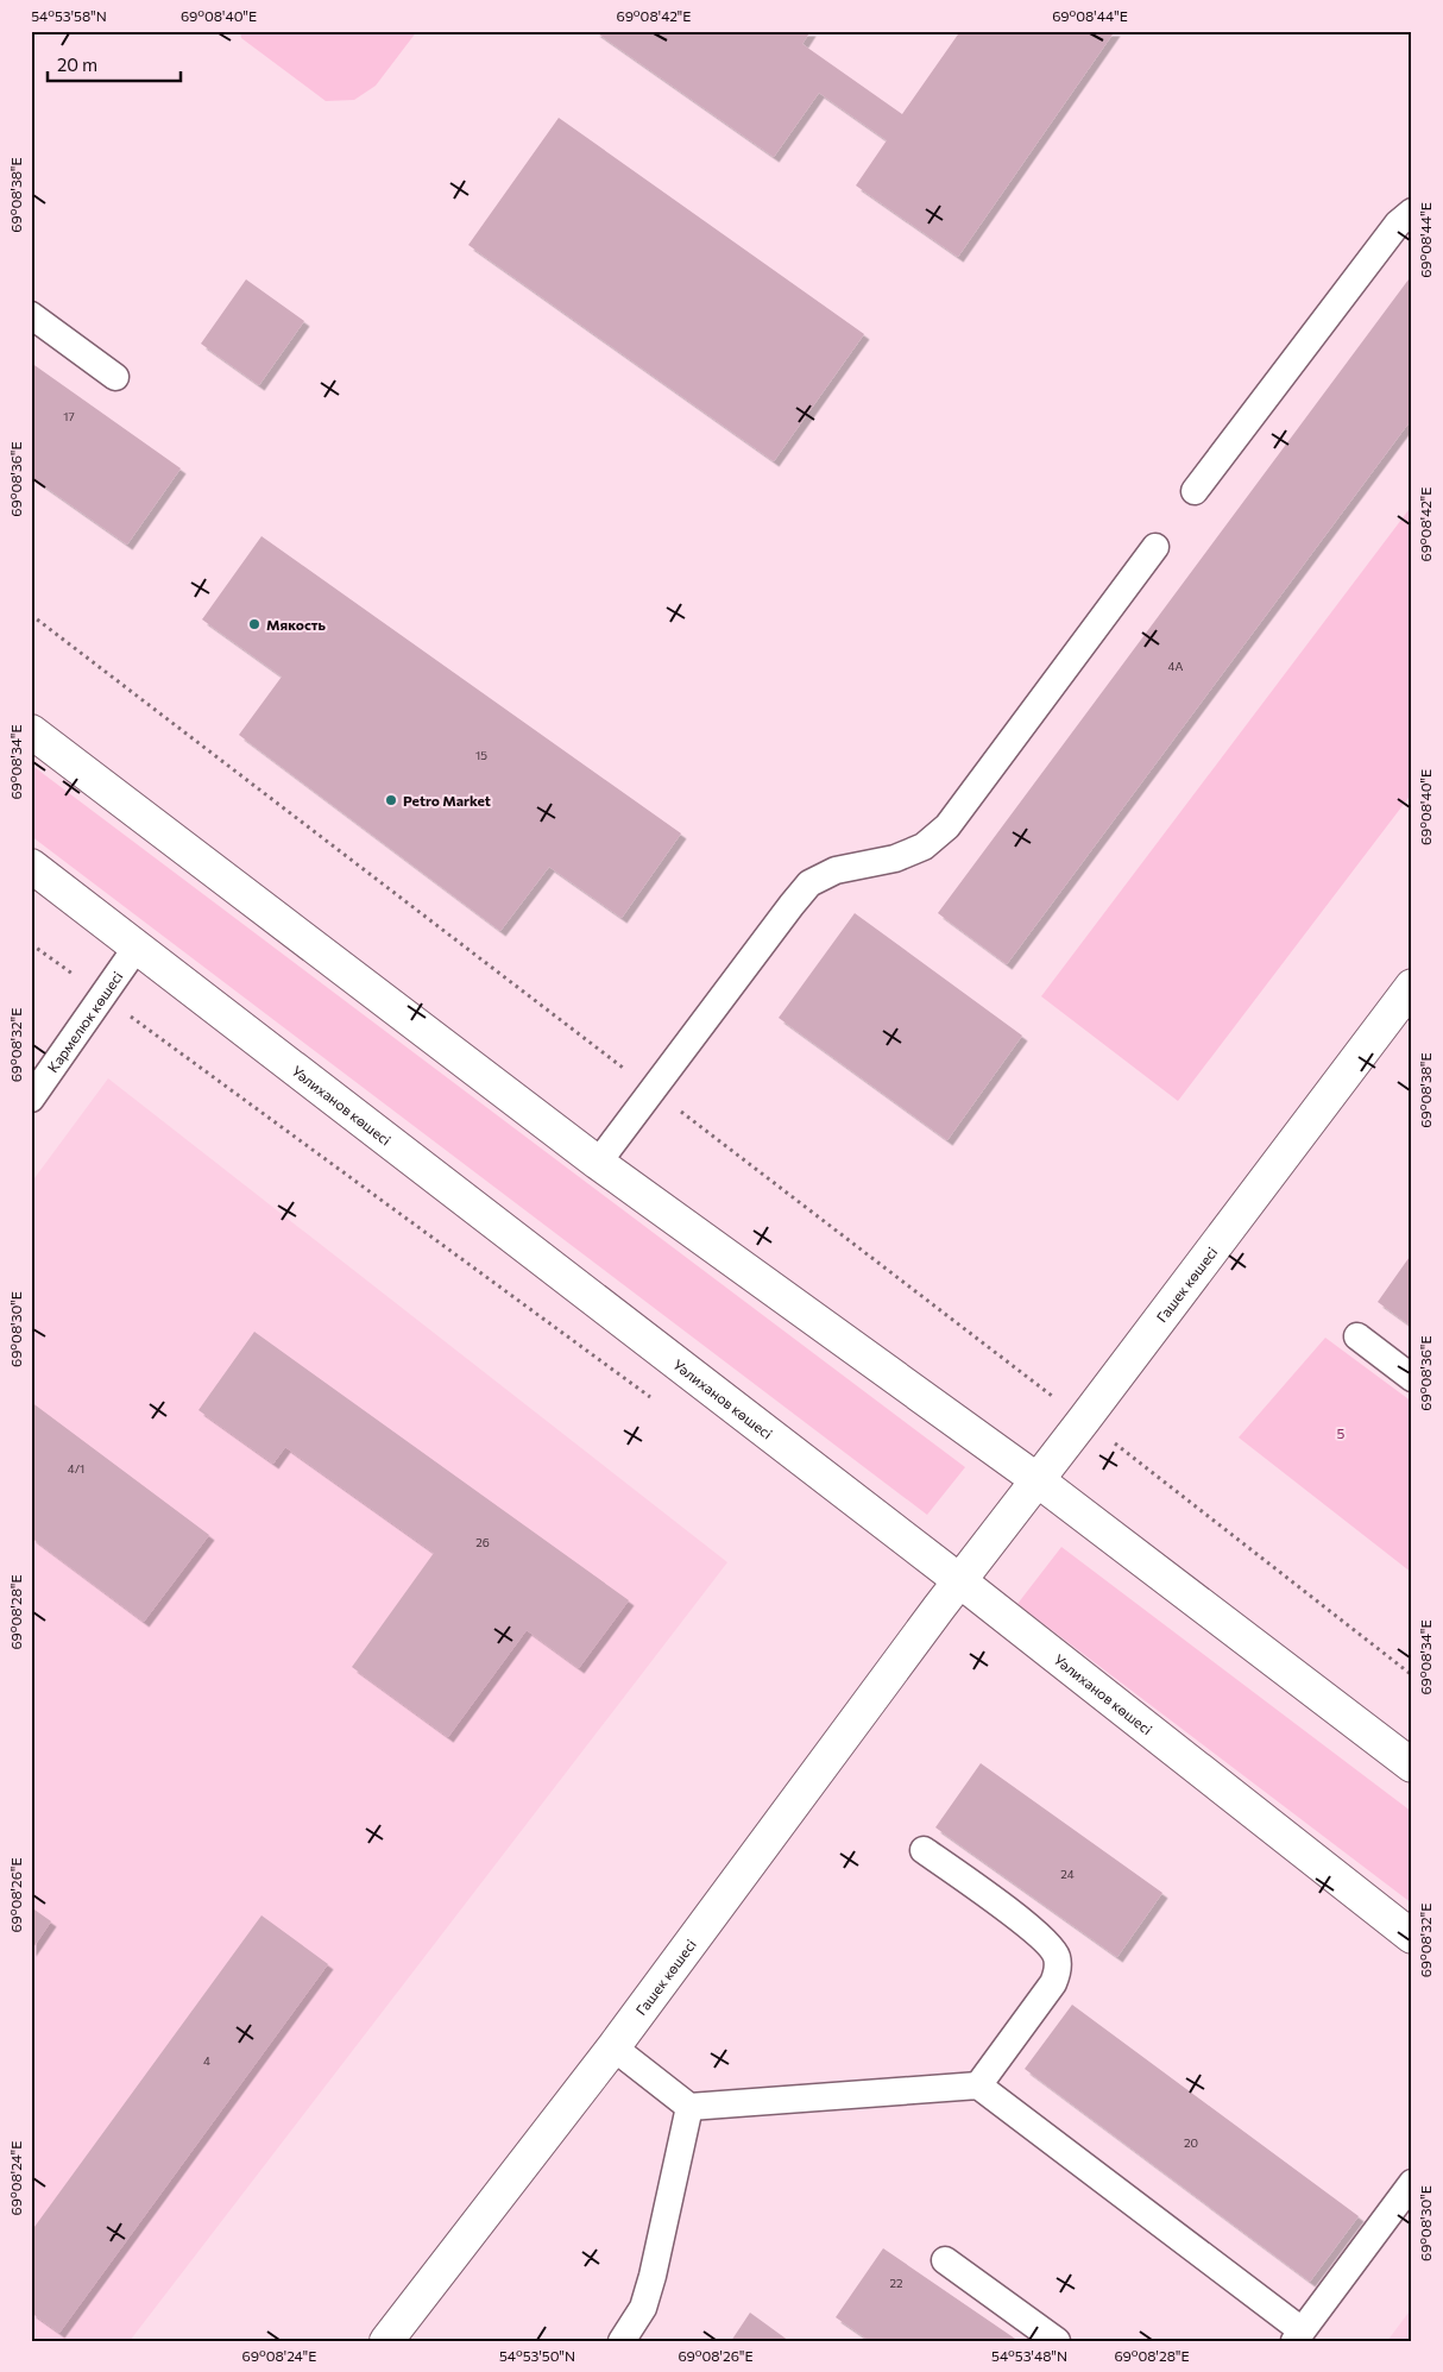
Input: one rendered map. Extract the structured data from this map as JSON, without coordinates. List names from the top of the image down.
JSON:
{
  "streets": {
    "main road": ["Уәлиханов көшесі", "Гашек көшесі"],
    "lane": ["Кармелюк көшесі"]
  },
  "crossings": [
    ["Кармелюк көшесі", "Уәлиханов көшесі"],
    ["Уәлиханов көшесі", "Гашек көшесі"]
  ],
  "parks": ["5"],
  "places": ["Мякость", "Petro Market"],
  "house_numbers": [
    "17",
    "4А",
    "15",
    "4/1",
    "26",
    "24",
    "4",
    "20",
    "22"
  ],
  "scale_bar": "20 m",
  "coordinates": [
    "54°53'58\"N",
    "69°08'40\"E",
    "69°08'42\"E",
    "69°08'44\"E",
    "69°08'38\"E",
    "69°08'36\"E",
    "69°08'34\"E",
    "69°08'32\"E",
    "69°08'30\"E",
    "69°08'28\"E",
    "69°08'26\"E",
    "69°08'24\"E",
    "54°53'50\"N",
    "54°53'48\"N"
  ]
}
